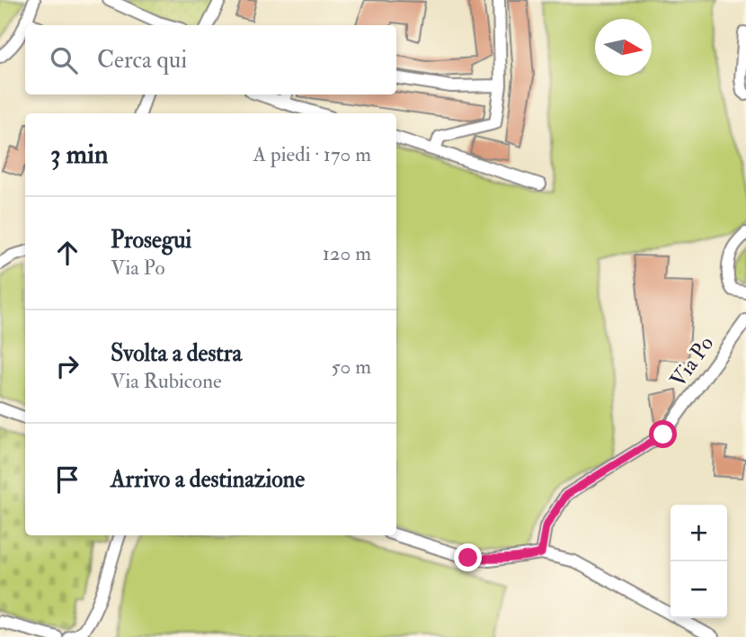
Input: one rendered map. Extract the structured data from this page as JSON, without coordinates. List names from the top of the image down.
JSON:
{
  "streets": {
    "street": ["Via Po"]
  },
  "north": "right",
  "page": {
    "search": "Cerca qui",
    "heading": ["3 min", "A piedi · 170 m"],
    "list": [
      ["Prosegui", "Via Po", "120 m"],
      ["Svolta a destra", "Via Rubicone", "50 m"],
      "Arrivo a destinazione"
    ],
    "map_buttons": ["+", "−"]
  }
}
